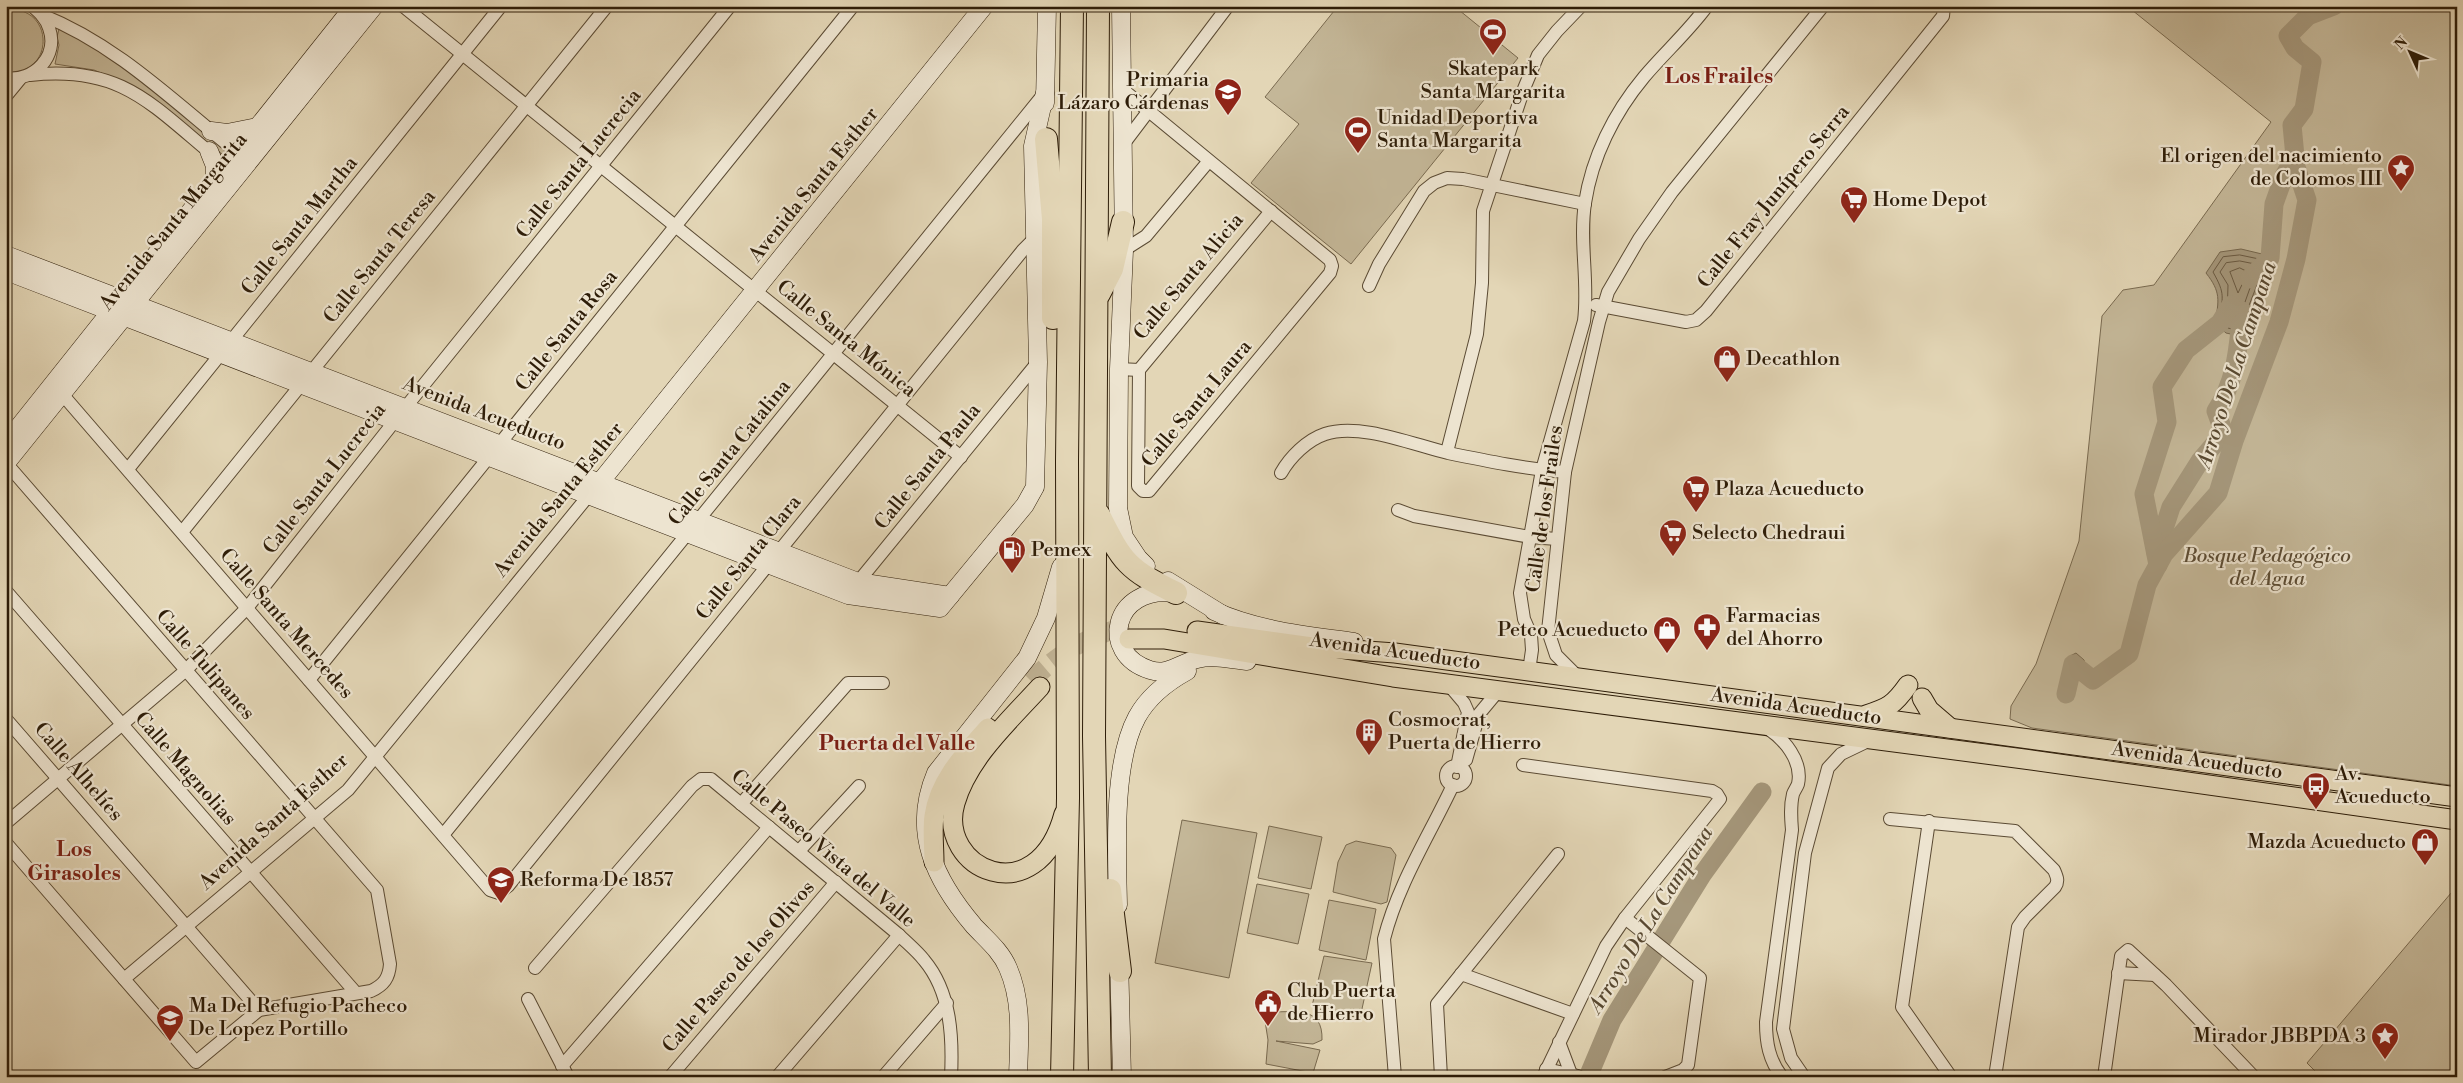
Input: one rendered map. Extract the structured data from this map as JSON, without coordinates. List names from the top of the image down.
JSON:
{
  "streets": {
    "main road": ["Avenida Santa Esther", "Avenida Santa Margarita", "Avenida Acueducto"],
    "street": [
      "Calle Santa Lucrecia",
      "Calle Fray Junípero Serra",
      "Calle Santa Martha",
      "Calle Santa Teresa",
      "Calle Santa Alicia",
      "Calle Santa Rosa",
      "Calle Santa Mónica",
      "Calle Santa Laura",
      "Calle Santa Catalina",
      "Calle Santa Paula",
      "Calle de los Frailes",
      "Calle Santa Clara",
      "Calle Santa Mercedes",
      "Calle Tulipanes",
      "Calle Magnolias",
      "Calle Alhelíes",
      "Calle Paseo Vista del Valle",
      "Calle Paseo de los Olivos"
    ]
  },
  "crossings": [
    ["Calle Santa Lucrecia", "Calle Santa Mónica"],
    ["Calle Santa Lucrecia", "Avenida Acueducto"],
    ["Calle Santa Lucrecia", "Calle Santa Mercedes"],
    ["Calle Santa Lucrecia", "Calle Tulipanes"],
    ["Calle Santa Lucrecia", "Calle Magnolias"],
    ["Calle Santa Lucrecia", "Calle Alhelíes"],
    ["Avenida Santa Esther", "Calle Santa Mónica"],
    ["Avenida Santa Esther", "Avenida Acueducto"],
    ["Avenida Santa Esther", "Calle Santa Mercedes"],
    ["Avenida Santa Esther", "Calle Tulipanes"],
    ["Avenida Santa Esther", "Calle Magnolias"],
    ["Avenida Santa Esther", "Calle Alhelíes"],
    ["Calle Fray Junípero Serra", "Calle de los Frailes"],
    ["Avenida Santa Margarita", "Avenida Acueducto"],
    ["Avenida Santa Margarita", "Calle Santa Mercedes"],
    ["Avenida Santa Margarita", "Calle Tulipanes"],
    ["Calle Santa Martha", "Calle Santa Mónica"],
    ["Calle Santa Martha", "Avenida Acueducto"],
    ["Calle Santa Martha", "Calle Santa Mercedes"],
    ["Calle Santa Teresa", "Calle Santa Mónica"],
    ["Calle Santa Teresa", "Avenida Acueducto"],
    ["Calle Santa Teresa", "Calle Santa Mercedes"],
    ["Calle Santa Alicia", "Calle Santa Laura"],
    ["Calle Santa Rosa", "Calle Santa Mónica"],
    ["Calle Santa Rosa", "Avenida Acueducto"],
    ["Calle Santa Rosa", "Calle Santa Mercedes"],
    ["Calle Santa Mónica", "Calle Santa Catalina"],
    ["Calle Santa Mónica", "Calle Santa Paula"],
    ["Calle Santa Mónica", "Calle Santa Clara"],
    ["Avenida Acueducto", "Calle Santa Catalina"],
    ["Avenida Acueducto", "Calle Santa Paula"],
    ["Avenida Acueducto", "Calle de los Frailes"],
    ["Avenida Acueducto", "Calle Santa Clara"],
    ["Calle Santa Catalina", "Calle Santa Mercedes"],
    ["Calle Santa Clara", "Calle Santa Mercedes"],
    ["Calle Tulipanes", "Calle Magnolias"],
    ["Calle Paseo Vista del Valle", "Calle Paseo de los Olivos"]
  ],
  "districts": ["Los Frailes", "Puerta del Valle", "Los Girasoles"],
  "water": ["Arroyo De La Campana"],
  "parks": ["Bosque Pedagógico del Agua"],
  "places": {
    "sports": ["Skatepark Santa Margarita", "Unidad Deportiva Santa Margarita"],
    "school or university": ["Primaria Lázaro Cárdenas", "Reforma De 1857", "Ma Del Refugio Pacheco De Lopez Portillo"],
    "place": ["El origen del nacimiento de Colomos III", "Mirador JBBPDA 3"],
    "supermarket": ["Home Depot", "Plaza Acueducto", "Selecto Chedraui"],
    "shop": ["Decathlon", "Petco Acueducto", "Mazda Acueducto"],
    "fuel station": ["Pemex"],
    "pharmacy": ["Farmacias del Ahorro"],
    "building": ["Cosmocrat, Puerta de Hierro"],
    "bus stop": ["Av. Acueducto"],
    "public building": ["Club Puerta de Hierro"]
  },
  "north": "top left"
}
